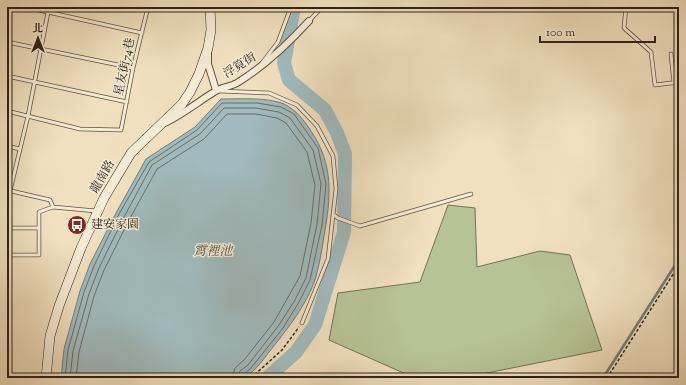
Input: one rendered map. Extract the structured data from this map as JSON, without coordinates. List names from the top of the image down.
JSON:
{
  "streets": {
    "main road": ["龍南路"],
    "street": ["浮筧街"],
    "lane": ["星友街74巷"]
  },
  "crossings": [
    ["浮筧街", "龍南路"]
  ],
  "water": ["霄裡池"],
  "places": {
    "bus stop": ["建安家園"]
  },
  "scale_bar": "100 m",
  "north": "top"
}
